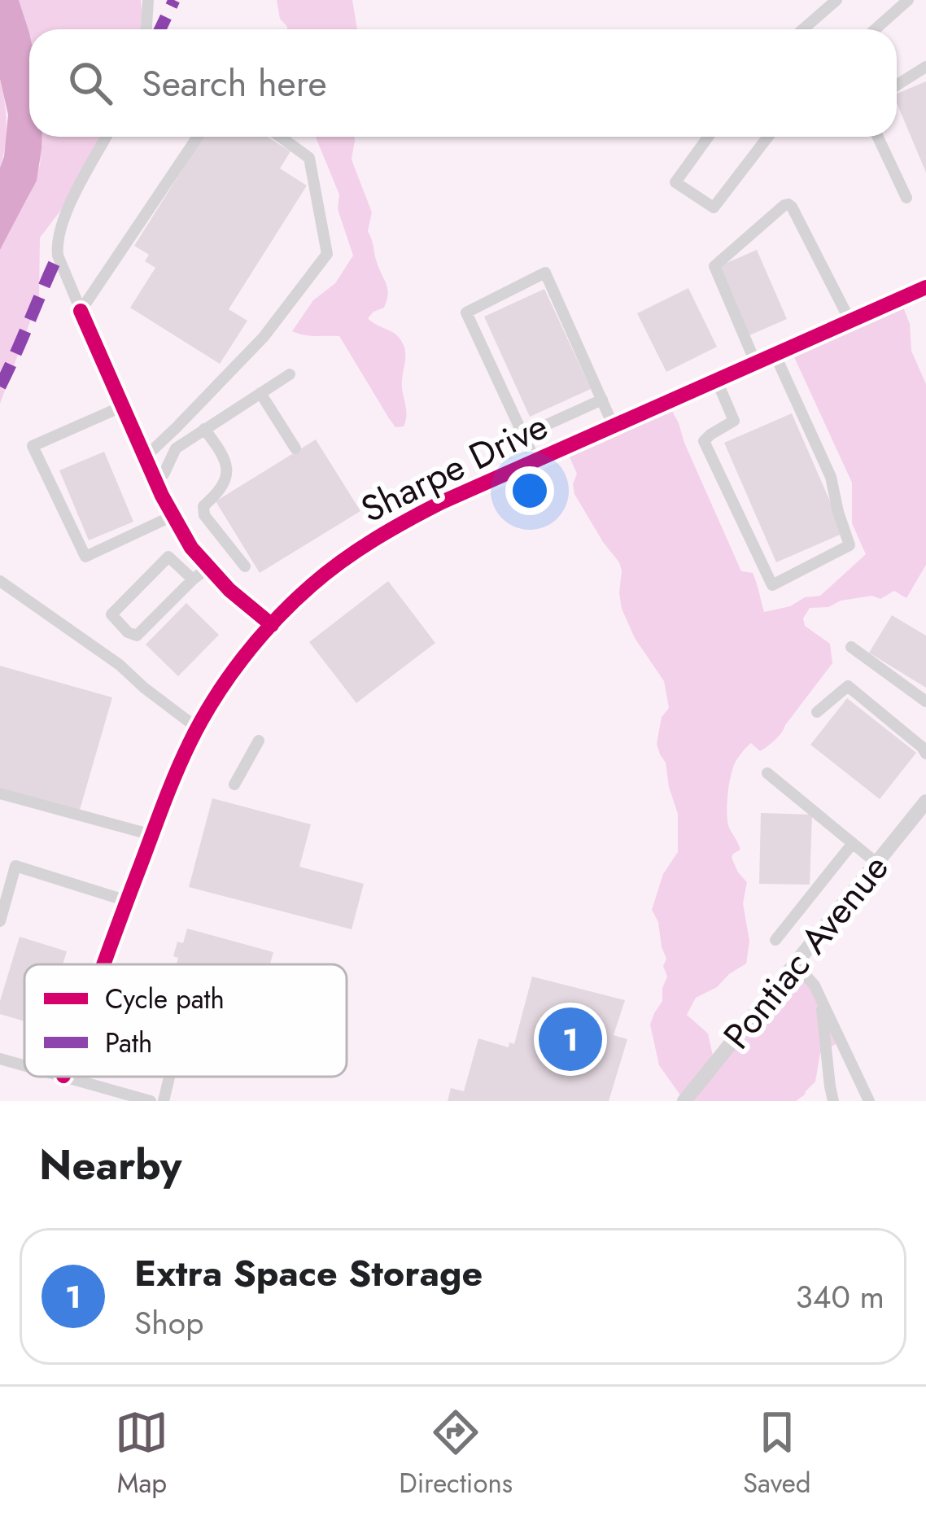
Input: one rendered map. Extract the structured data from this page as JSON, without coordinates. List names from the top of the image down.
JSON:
{
  "streets": {
    "main road": ["Pontiac Avenue"],
    "street": ["Sharpe Drive"]
  },
  "legend": ["Cycle path", "Path"],
  "page": {
    "search": "Search here",
    "pins": "1",
    "heading": "Nearby",
    "list": [
      {
        "mark": "1",
        "name": "Extra Space Storage",
        "note": "Shop",
        "value": "340 m"
      }
    ],
    "nav": ["Map", "Directions", "Saved"]
  }
}
